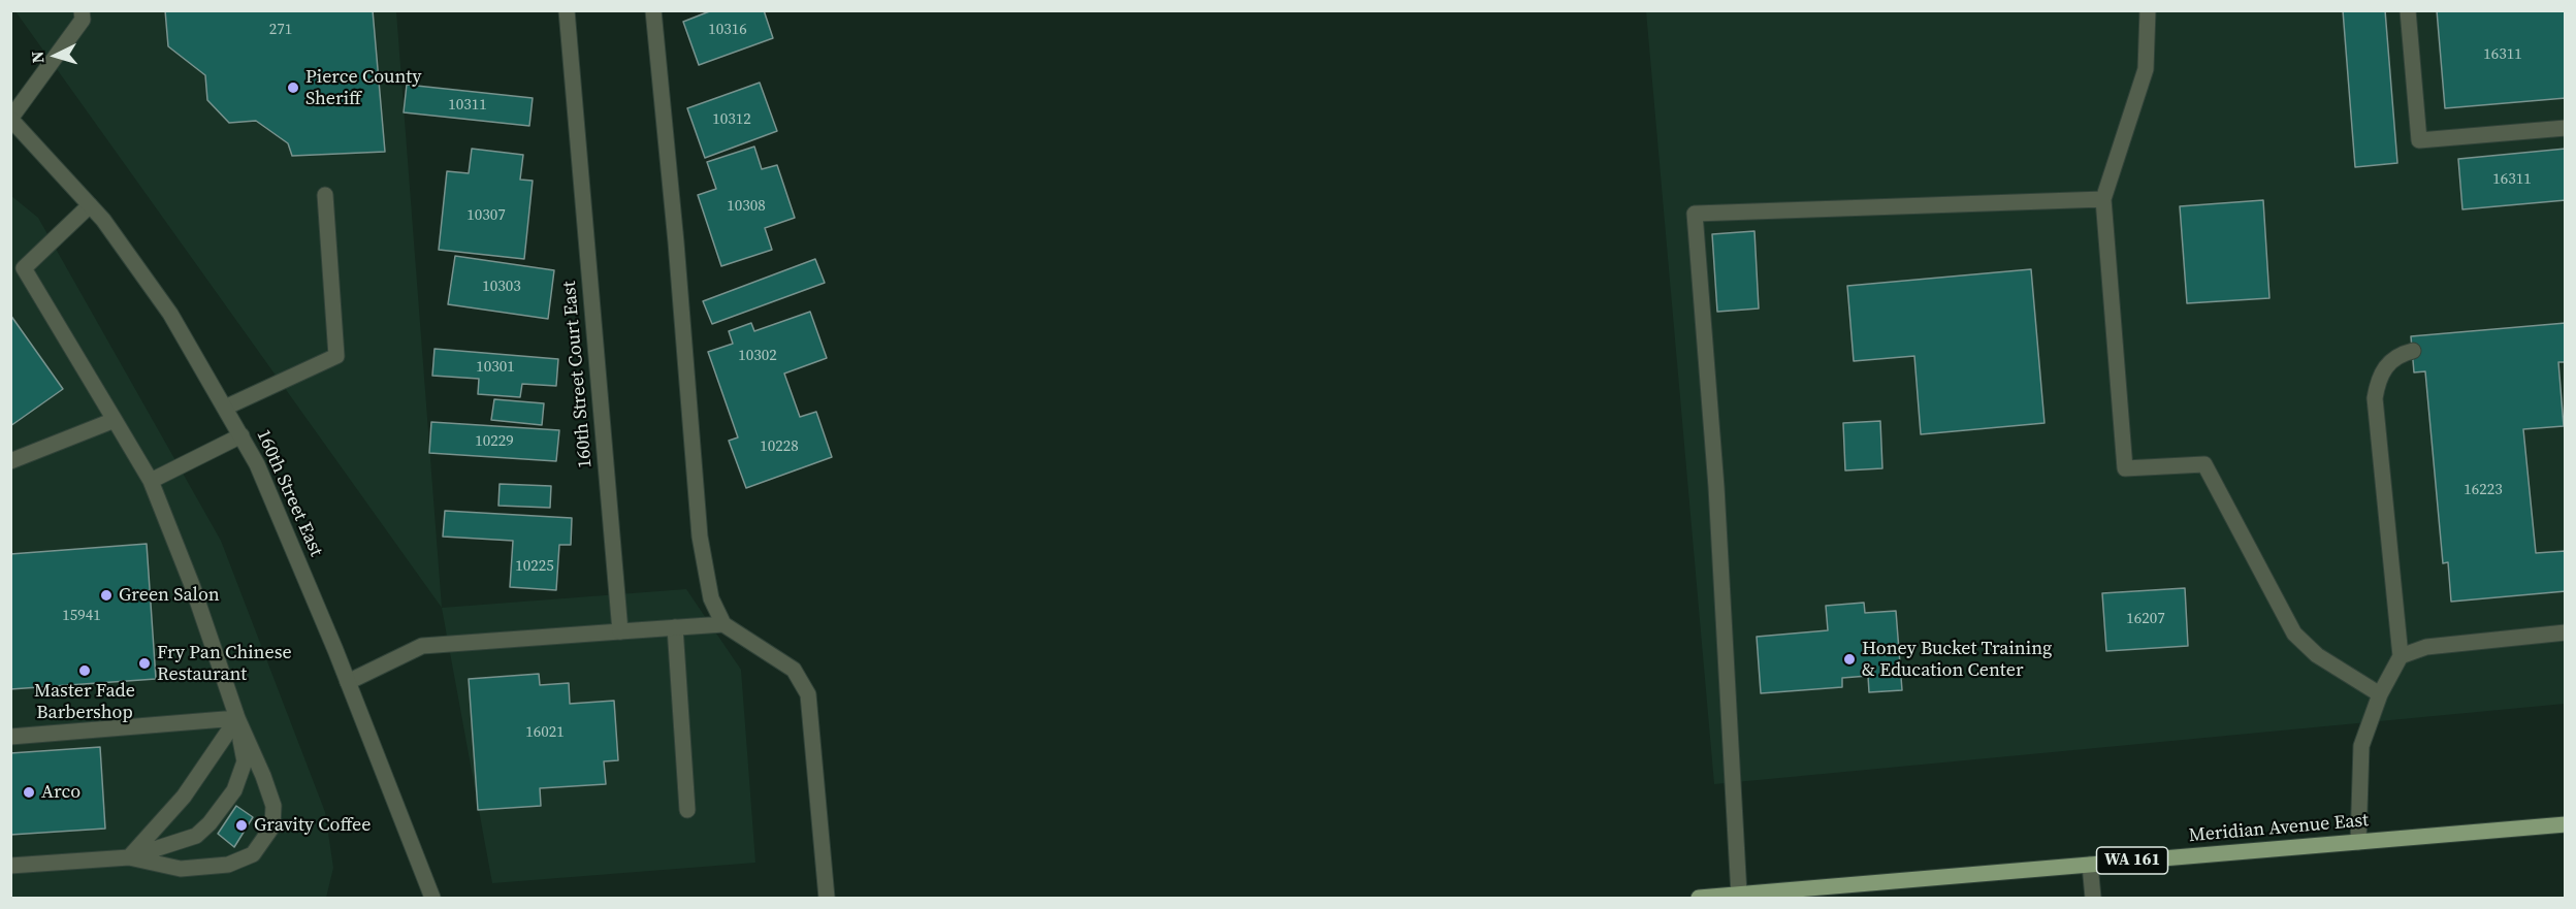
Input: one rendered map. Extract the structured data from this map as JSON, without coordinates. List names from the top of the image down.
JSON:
{
  "streets": {
    "main road": ["Meridian Avenue East", "WA 161"],
    "street": ["160th Street Court East", "160th Street East"]
  },
  "places": [
    "Pierce County Sheriff",
    "Green Salon",
    "Honey Bucket Training & Education Center",
    "Fry Pan Chinese Restaurant",
    "Master Fade Barbershop",
    "Arco",
    "Gravity Coffee"
  ],
  "house_numbers": [
    "271",
    "10316",
    "16311",
    "10311",
    "10312",
    "16311",
    "10308",
    "10307",
    "10303",
    "10302",
    "10301",
    "10229",
    "10228",
    "16223",
    "10225",
    "15941",
    "16207",
    "16021"
  ],
  "north": "left"
}
